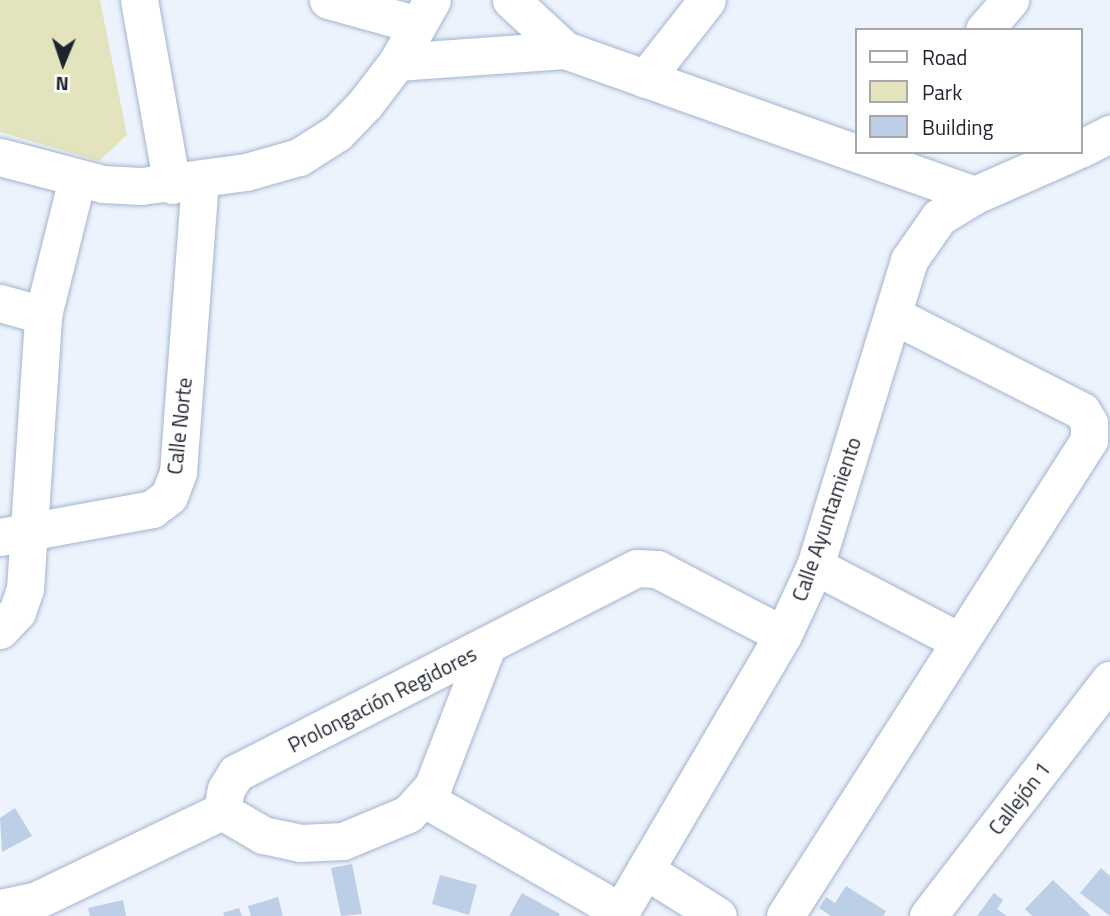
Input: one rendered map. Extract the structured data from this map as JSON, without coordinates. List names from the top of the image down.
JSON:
{
  "streets": {
    "street": [
      "Calle Norte",
      "Calle Ayuntamiento",
      "Prolongación Regidores",
      "Callejón 1"
    ]
  },
  "crossings": [
    ["Calle Ayuntamiento", "Prolongación Regidores"]
  ],
  "legend": ["Road", "Park", "Building"],
  "north": "bottom"
}
